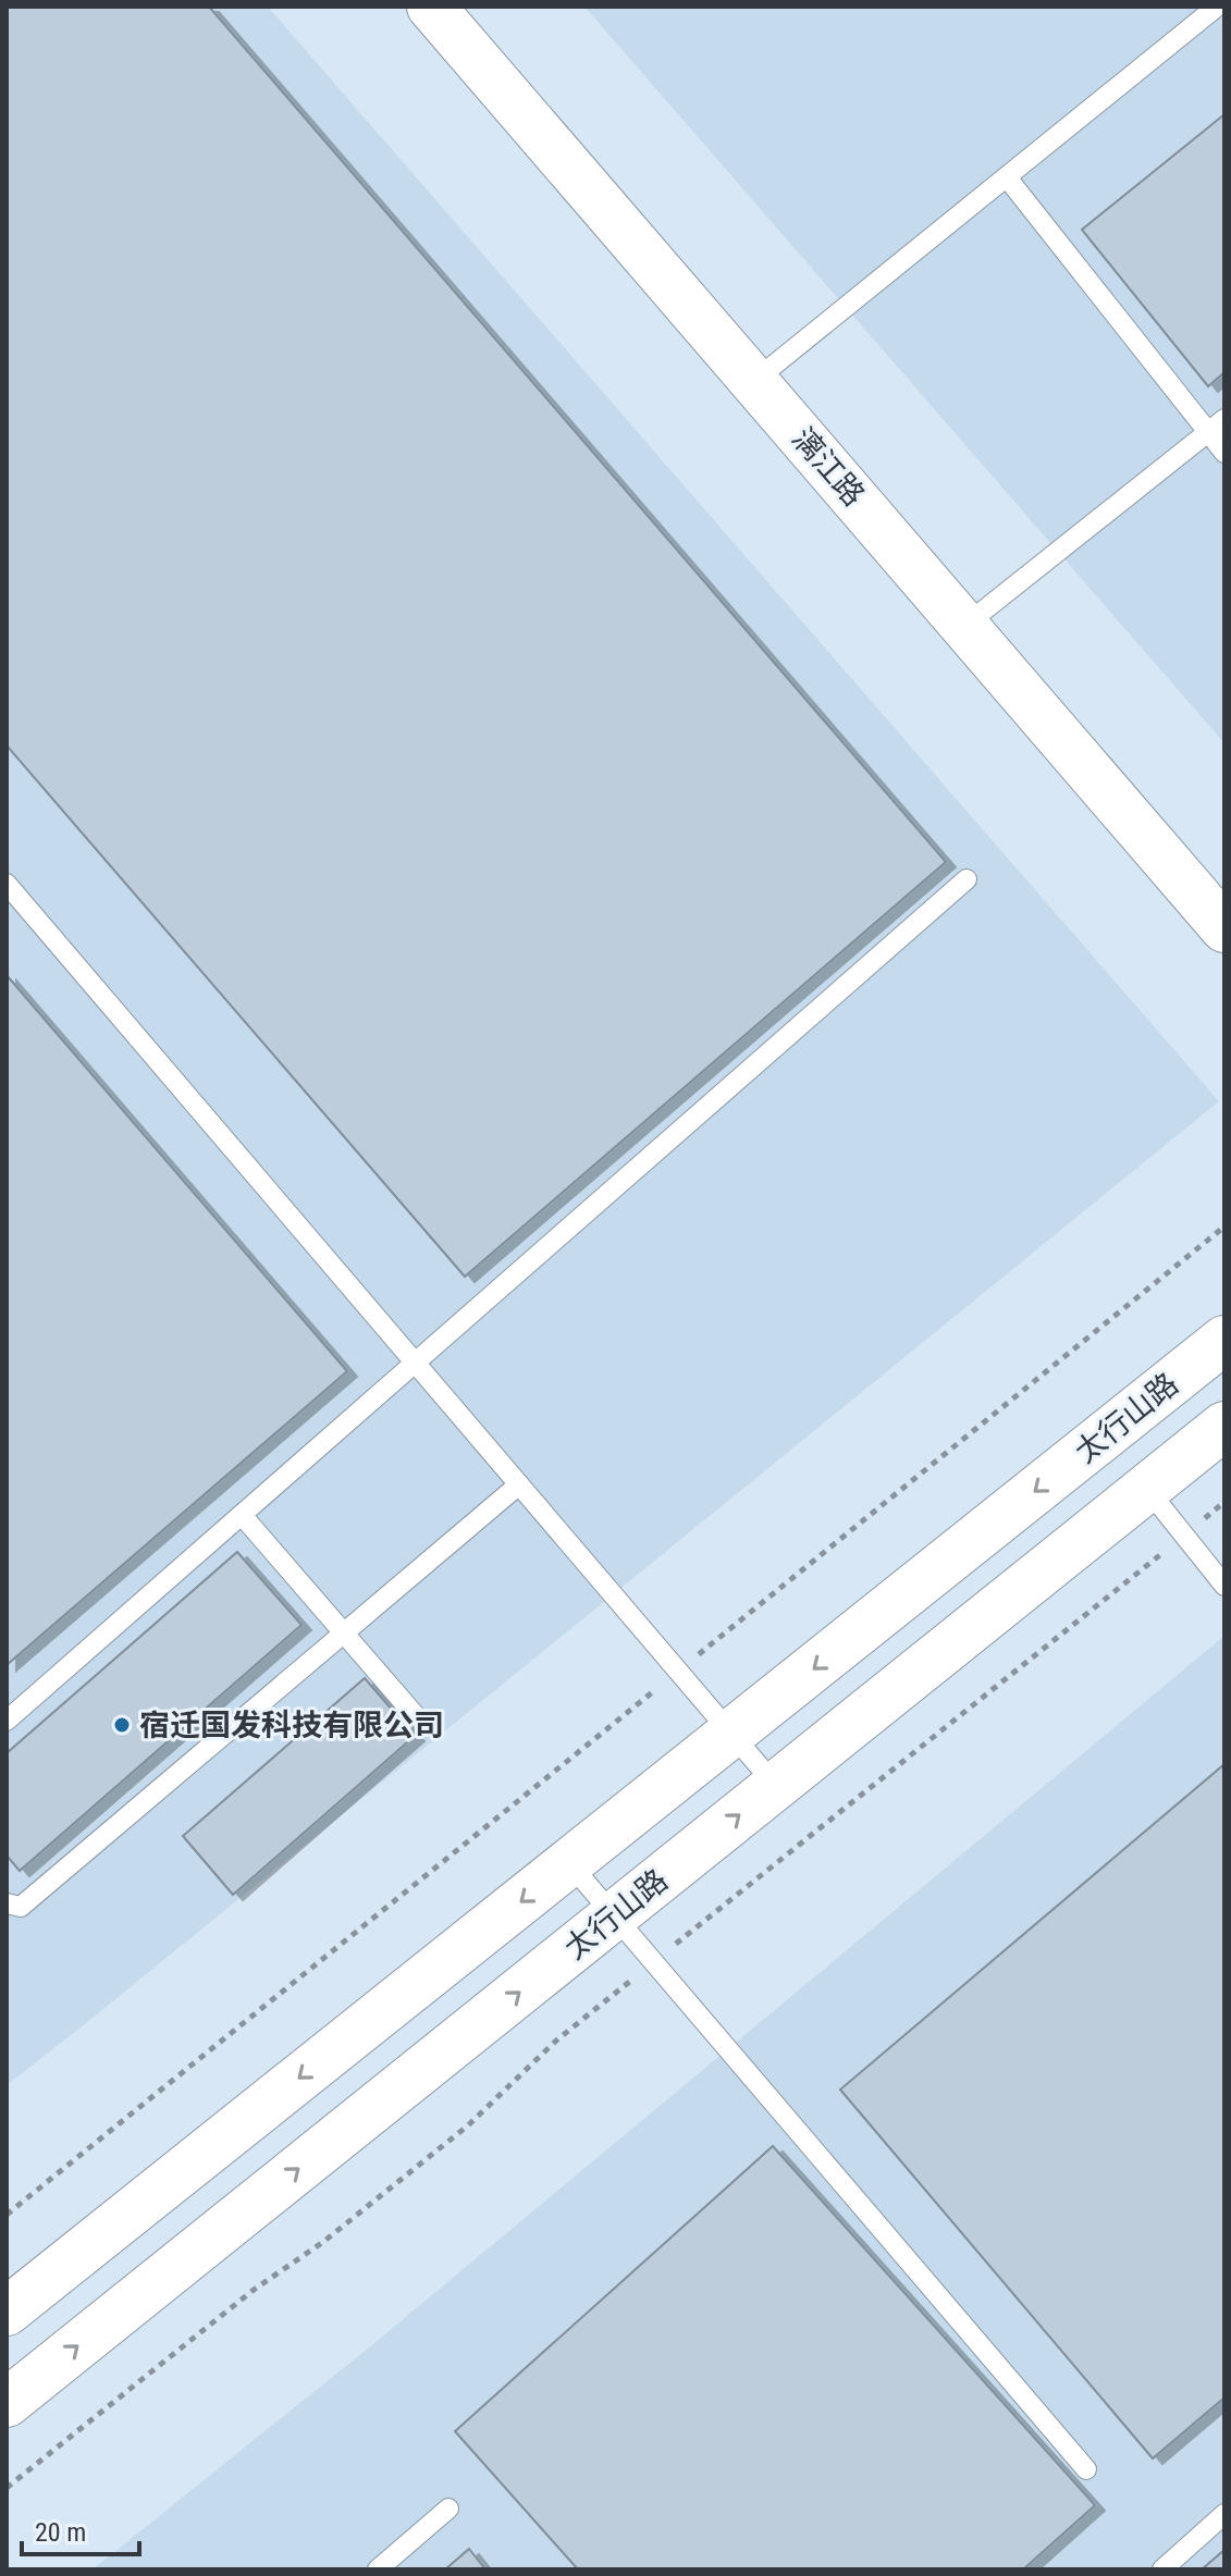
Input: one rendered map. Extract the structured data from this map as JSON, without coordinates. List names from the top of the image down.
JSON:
{
  "streets": {
    "street": ["漓江路", "太行山路"]
  },
  "places": ["宿迁国发科技有限公司"],
  "scale_bar": "20 m"
}
